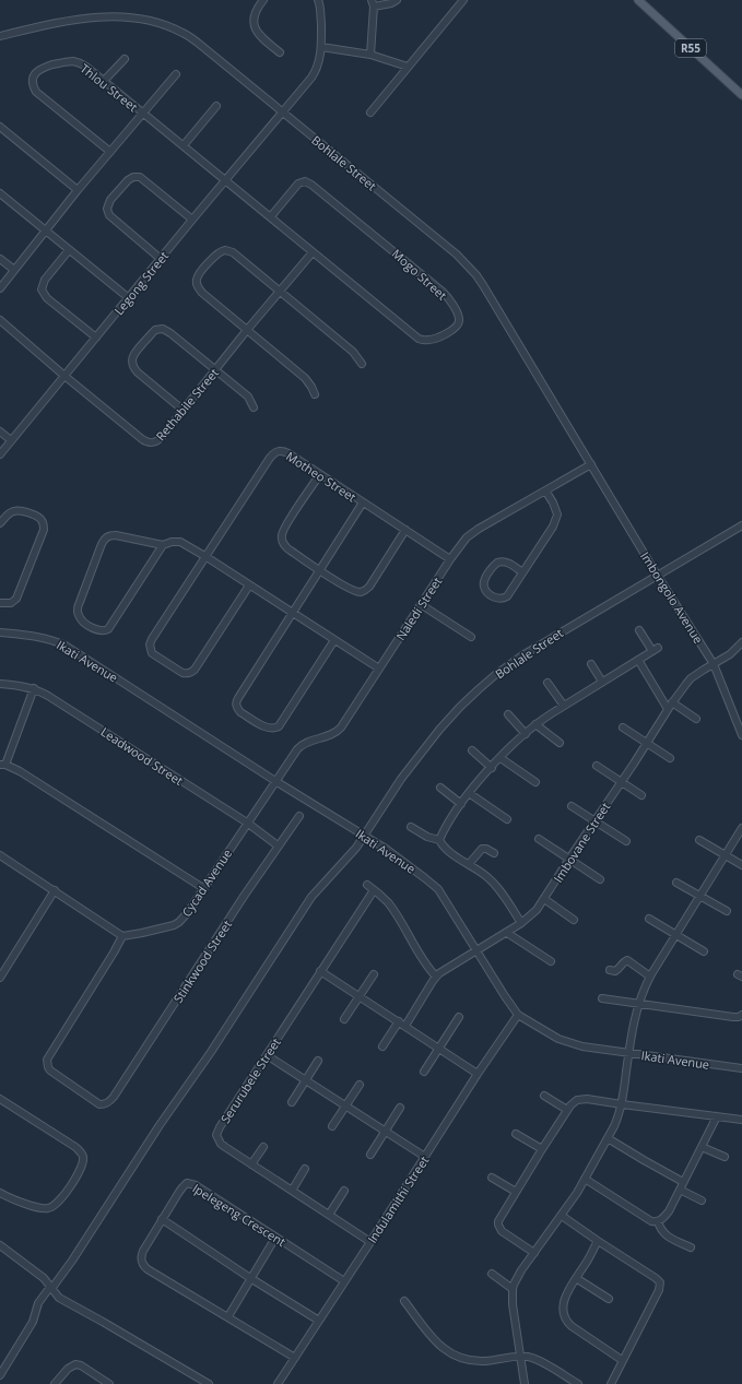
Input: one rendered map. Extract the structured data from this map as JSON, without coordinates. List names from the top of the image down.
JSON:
{
  "streets": {
    "main road": ["R55"],
    "street": [
      "Thlou Street",
      "Bohlale Street",
      "Mogo Street",
      "Legong Street",
      "Rethabile Street",
      "Motheo Street",
      "Imbongolo Avenue",
      "Naledi Street",
      "Ikati Avenue",
      "Leadwood Street",
      "Imbovane Street",
      "Cycad Avenue",
      "Stinkwood Street",
      "Serurubele Street",
      "Indulamithi Street",
      "Ipelegeng Crescent"
    ]
  },
  "crossings": [
    ["Thlou Street", "Mogo Street"],
    ["Thlou Street", "Legong Street"],
    ["Bohlale Street", "Legong Street"],
    ["Bohlale Street", "Imbongolo Avenue"],
    ["Bohlale Street", "Naledi Street"],
    ["Bohlale Street", "Ikati Avenue"],
    ["Mogo Street", "Legong Street"],
    ["Mogo Street", "Rethabile Street"],
    ["Legong Street", "Rethabile Street"],
    ["Motheo Street", "Naledi Street"],
    ["Imbongolo Avenue", "Naledi Street"],
    ["Imbongolo Avenue", "Imbovane Street"],
    ["Naledi Street", "Ikati Avenue"],
    ["Naledi Street", "Cycad Avenue"],
    ["Ikati Avenue", "Imbovane Street"],
    ["Ikati Avenue", "Cycad Avenue"],
    ["Ikati Avenue", "Indulamithi Street"],
    ["Leadwood Street", "Cycad Avenue"],
    ["Leadwood Street", "Stinkwood Street"],
    ["Cycad Avenue", "Stinkwood Street"],
    ["Serurubele Street", "Indulamithi Street"],
    ["Indulamithi Street", "Ipelegeng Crescent"]
  ]
}
